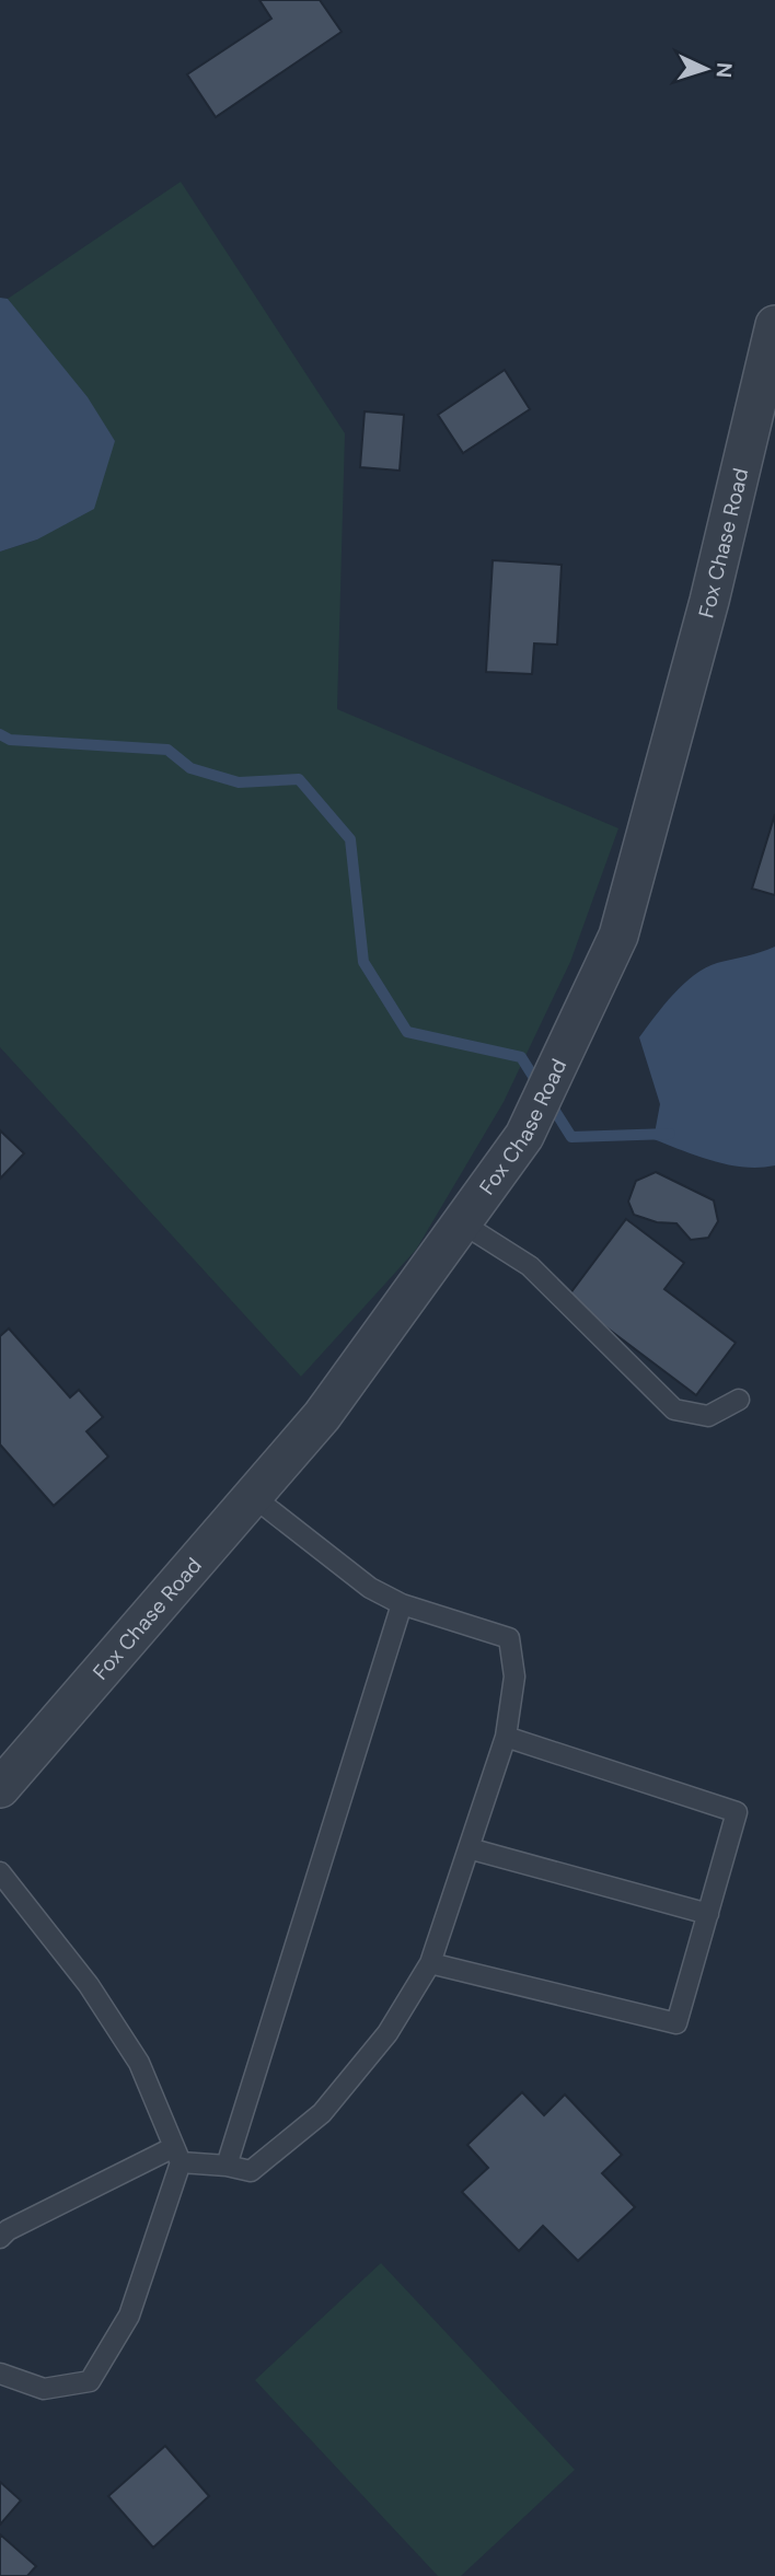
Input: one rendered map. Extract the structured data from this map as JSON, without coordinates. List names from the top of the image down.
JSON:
{
  "streets": {
    "street": ["Fox Chase Road"]
  },
  "north": "right"
}
